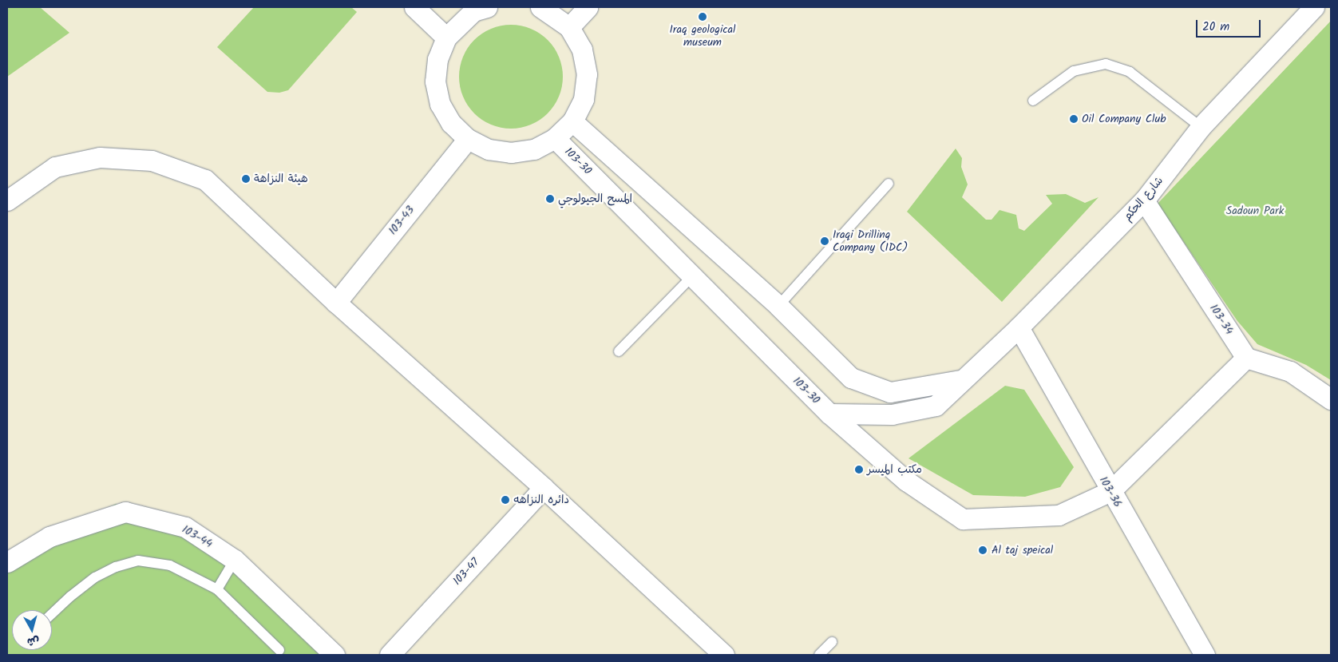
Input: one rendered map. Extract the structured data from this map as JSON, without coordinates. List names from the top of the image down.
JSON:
{
  "streets": {
    "street": [
      "103-30",
      "شارع الحكم",
      "103-43",
      "103-34",
      "103-36",
      "103-44",
      "103-47"
    ]
  },
  "crossings": [
    ["103-30", "شارع الحكم"],
    ["103-30", "103-34"],
    ["103-30", "103-36"],
    ["شارع الحكم", "103-34"],
    ["شارع الحكم", "103-36"]
  ],
  "parks": ["Sadoun Park"],
  "places": [
    "Iraq geological museum",
    "Oil Company Club",
    "هيئة النزاهة",
    "المسح الجيولوجي",
    "Iraqi Drilling Company (IDC)",
    "مكتب الميسر",
    "دائره النزاهه",
    "Al taj speical"
  ],
  "scale_bar": "20 m",
  "north": "bottom"
}
